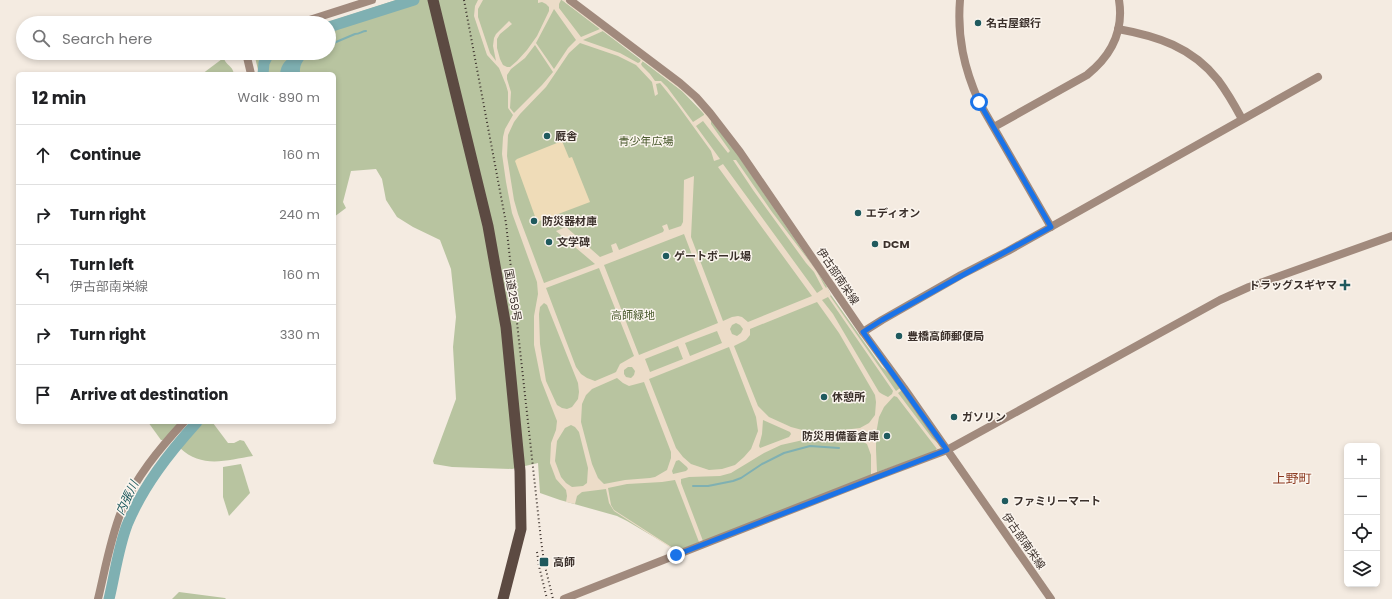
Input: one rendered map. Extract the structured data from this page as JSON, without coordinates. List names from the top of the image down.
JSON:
{
  "streets": {
    "highway": ["国道259号"],
    "street": ["伊古部南栄線"]
  },
  "districts": ["上野町"],
  "water": ["内張川"],
  "parks": ["青少年広場", "高師緑地"],
  "places": {
    "other": [
      "名古屋銀行",
      "厩舎",
      "エディオン",
      "防災器材庫",
      "文学碑",
      "DCM",
      "ゲートボール場",
      "豊橋高師郵便局",
      "休憩所",
      "ガソリン",
      "防災用備蓄倉庫",
      "ファミリーマート"
    ],
    "health": ["ドラッグスギヤマ"],
    "transit": ["高師"]
  },
  "page": {
    "search": "Search here",
    "heading": ["12 min", "Walk · 890 m"],
    "list": [
      ["Continue", "160 m"],
      ["Turn right", "240 m"],
      ["Turn left", "伊古部南栄線", "160 m"],
      ["Turn right", "330 m"],
      "Arrive at destination"
    ],
    "map_buttons": ["+", "−"]
  }
}
